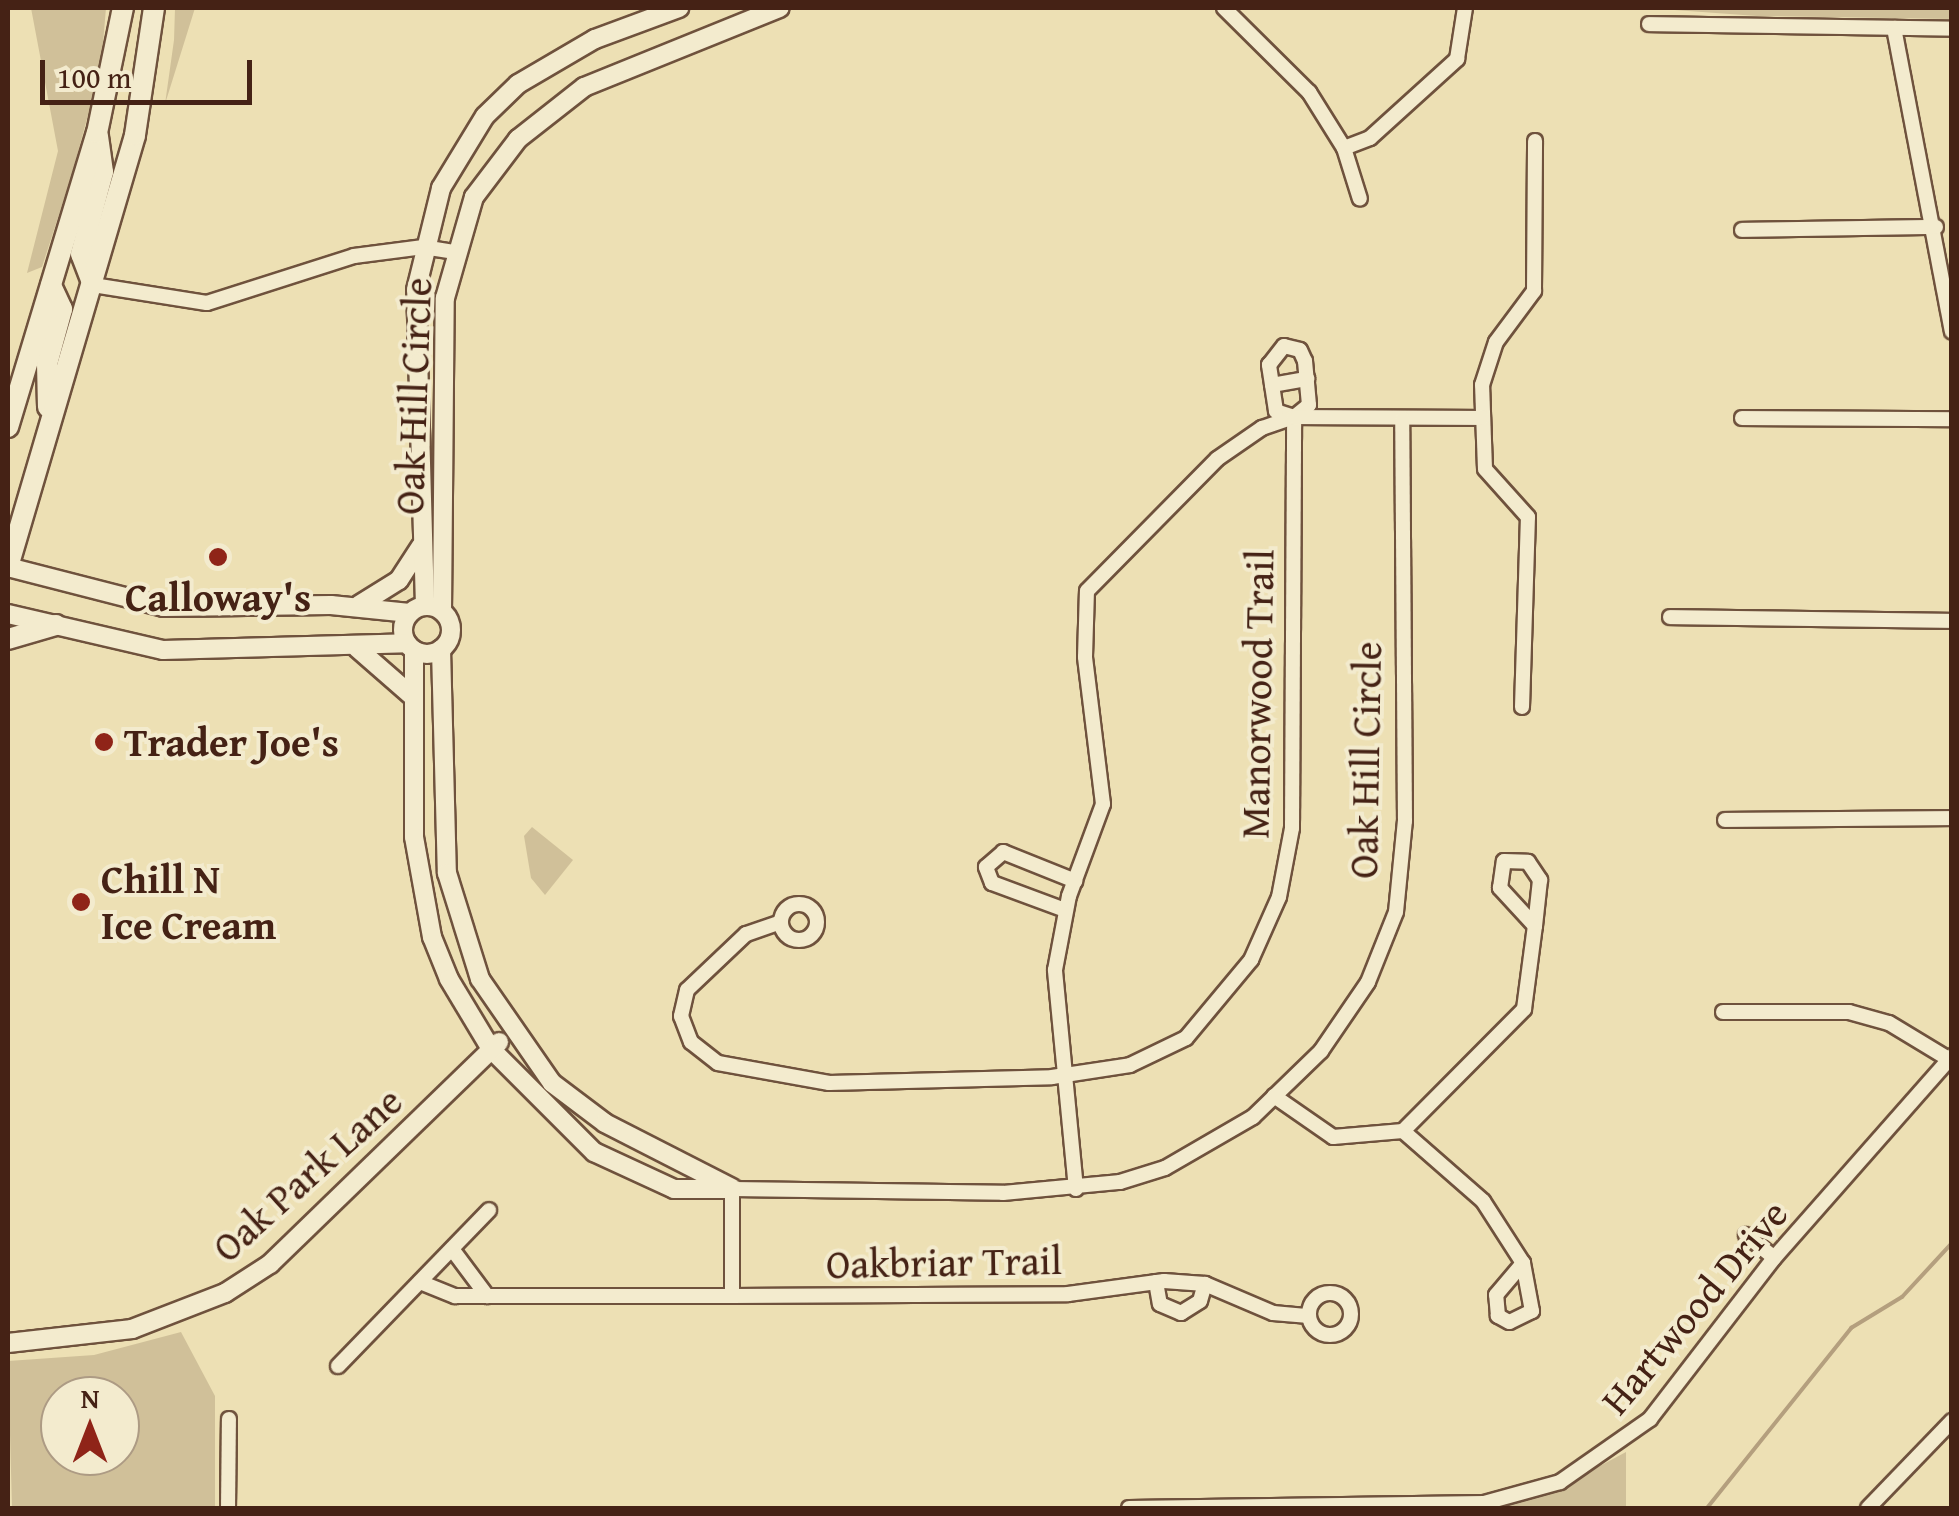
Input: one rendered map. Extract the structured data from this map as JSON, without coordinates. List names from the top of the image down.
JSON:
{
  "streets": {
    "street": [
      "Oak Hill Circle",
      "Manorwood Trail",
      "Oak Park Lane",
      "Oakbriar Trail",
      "Hartwood Drive"
    ]
  },
  "crossings": [
    ["Oak Hill Circle", "Oak Park Lane"]
  ],
  "places": ["Calloway's", "Trader Joe's", "Chill N Ice Cream"],
  "scale_bar": "100 m",
  "north": "top"
}
